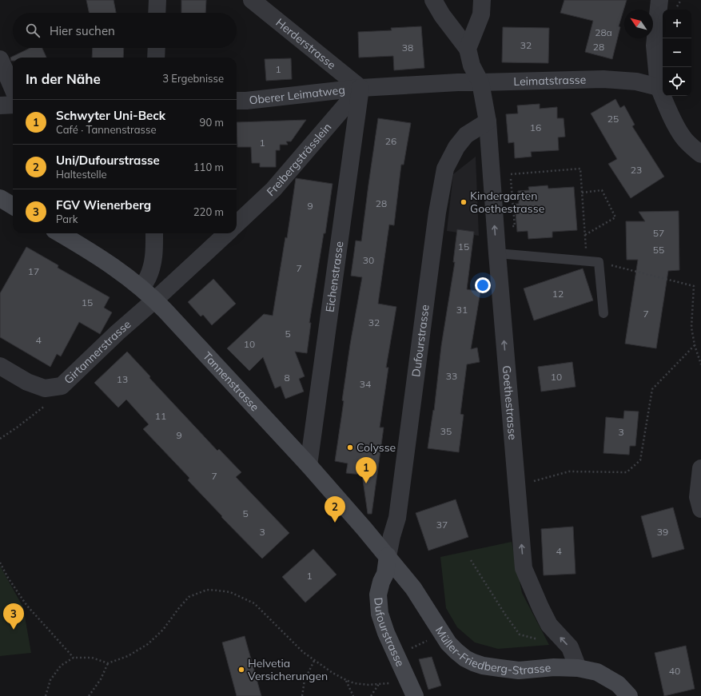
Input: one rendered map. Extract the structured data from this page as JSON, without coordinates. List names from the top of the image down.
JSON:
{
  "streets": {
    "street": [
      "Herderstrasse",
      "Leimatstrasse",
      "Oberer Leimatweg",
      "Freibergsträsslein",
      "Eichenstrasse",
      "Dufourstrasse",
      "Girtannerstrasse",
      "Tannenstrasse",
      "Goethestrasse",
      "Müller-Friedberg-Strasse"
    ]
  },
  "crossings": [
    ["Herderstrasse", "Leimatstrasse"],
    ["Herderstrasse", "Oberer Leimatweg"],
    ["Herderstrasse", "Freibergsträsslein"],
    ["Herderstrasse", "Eichenstrasse"],
    ["Leimatstrasse", "Oberer Leimatweg"],
    ["Leimatstrasse", "Freibergsträsslein"],
    ["Leimatstrasse", "Eichenstrasse"],
    ["Oberer Leimatweg", "Freibergsträsslein"],
    ["Oberer Leimatweg", "Eichenstrasse"],
    ["Freibergsträsslein", "Eichenstrasse"],
    ["Eichenstrasse", "Tannenstrasse"],
    ["Dufourstrasse", "Tannenstrasse"],
    ["Dufourstrasse", "Goethestrasse"],
    ["Dufourstrasse", "Müller-Friedberg-Strasse"],
    ["Girtannerstrasse", "Tannenstrasse"],
    ["Tannenstrasse", "Müller-Friedberg-Strasse"],
    ["Goethestrasse", "Müller-Friedberg-Strasse"]
  ],
  "one_way": ["Goethestrasse"],
  "places": ["Kindergarten Goethestrasse", "Colysse", "Helvetia Versicherungen"],
  "house_numbers": [
    "28a",
    "32",
    "28",
    "38",
    "1",
    "25",
    "16",
    "26",
    "1",
    "23",
    "28",
    "9",
    "57",
    "15",
    "55",
    "30",
    "7",
    "17",
    "12",
    "15",
    "31",
    "7",
    "32",
    "5",
    "4",
    "10",
    "33",
    "10",
    "8",
    "13",
    "34",
    "11",
    "35",
    "3",
    "9",
    "7",
    "5",
    "37",
    "3",
    "39",
    "4",
    "1",
    "40"
  ],
  "north": "top left",
  "page": {
    "map_buttons": ["+", "−"],
    "search": "Hier suchen",
    "heading": ["In der Nähe", "3 Ergebnisse"],
    "list": [
      {
        "mark": "1",
        "name": "Schwyter Uni-Beck",
        "note": "Café · Tannenstrasse",
        "value": "90 m"
      },
      {
        "mark": "2",
        "name": "Uni/Dufourstrasse",
        "note": "Haltestelle",
        "value": "110 m"
      },
      {
        "mark": "3",
        "name": "FGV Wienerberg",
        "note": "Park",
        "value": "220 m"
      }
    ],
    "pins": ["1", "2", "3"]
  }
}
